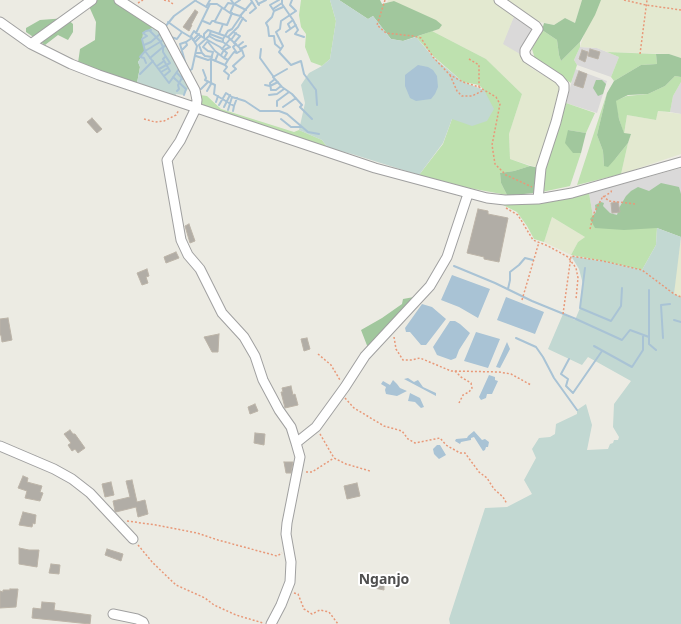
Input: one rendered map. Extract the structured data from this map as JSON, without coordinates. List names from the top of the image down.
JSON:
{
  "districts": ["Nganjo"]
}
